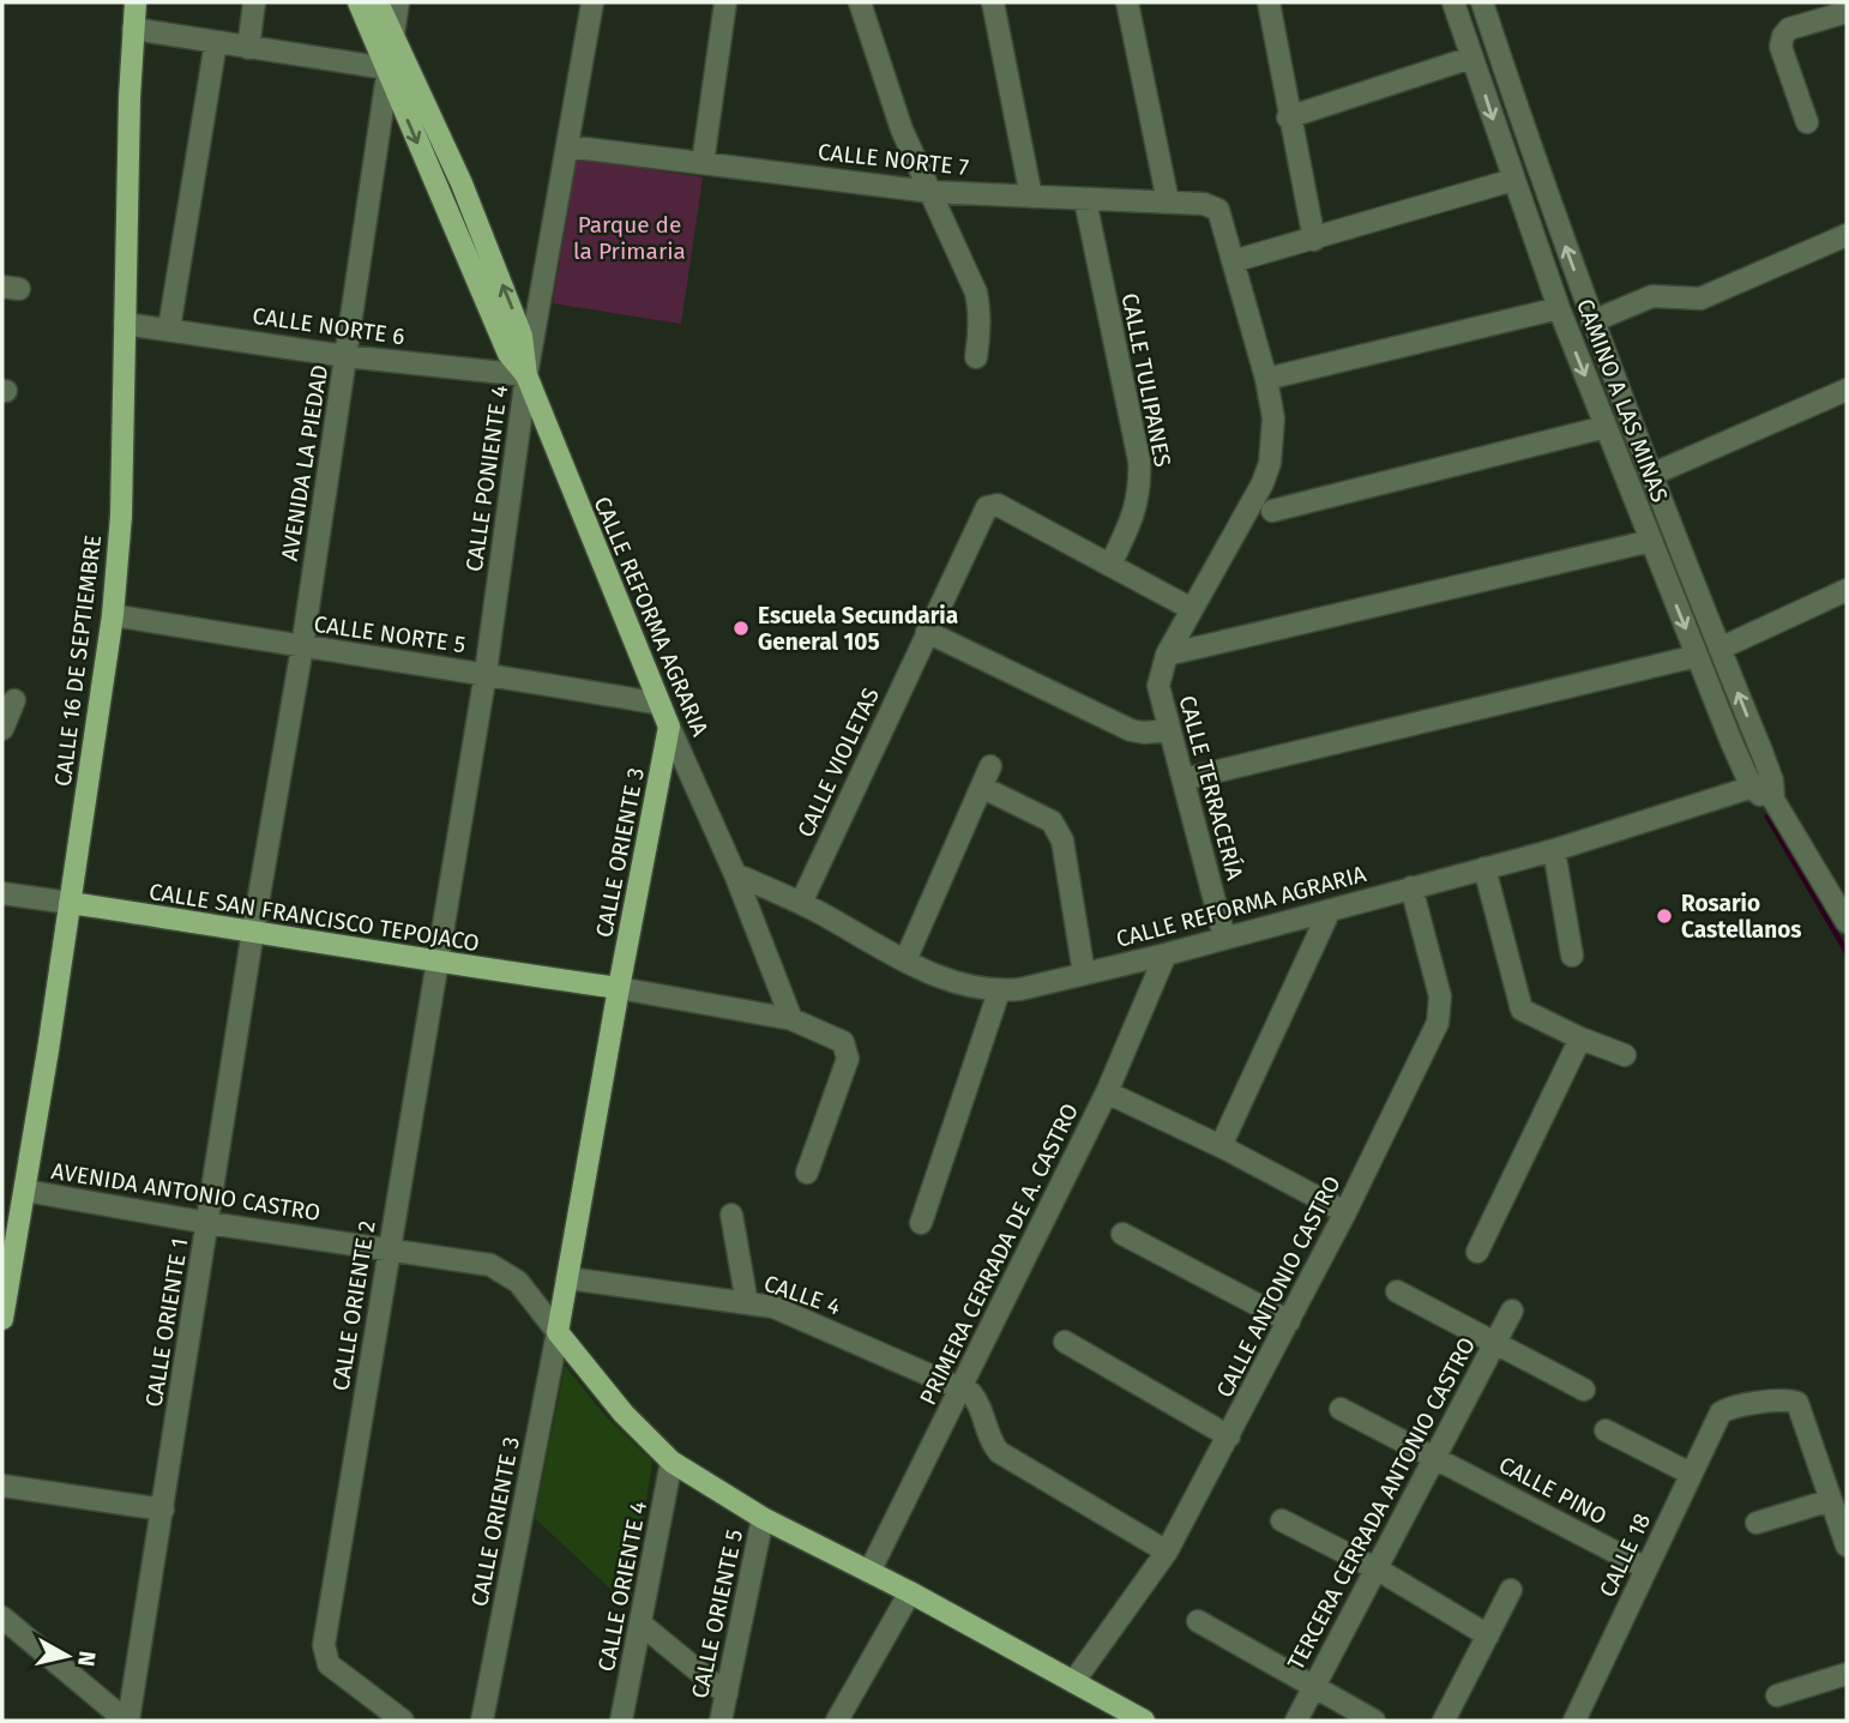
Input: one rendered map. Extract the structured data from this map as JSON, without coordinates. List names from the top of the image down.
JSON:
{
  "streets": {
    "main road": [
      "CALLE REFORMA AGRARIA",
      "CALLE 16 DE SEPTIEMBRE",
      "CALLE ORIENTE 3",
      "CALLE SAN FRANCISCO TEPOJACO"
    ],
    "street": [
      "CALLE NORTE 7",
      "CALLE NORTE 6",
      "CALLE TULIPANES",
      "CAMINO A LAS MINAS",
      "AVENIDA LA PIEDAD",
      "CALLE PONIENTE 4",
      "CALLE NORTE 5",
      "CALLE VIOLETAS",
      "CALLE TERRACERÍA",
      "AVENIDA ANTONIO CASTRO",
      "PRIMERA CERRADA DE A. CASTRO",
      "CALLE ANTONIO CASTRO",
      "CALLE 4",
      "CALLE ORIENTE 2",
      "CALLE ORIENTE 1",
      "CALLE PINO",
      "TERCERA CERRADA ANTONIO CASTRO",
      "CALLE 18",
      "CALLE ORIENTE 4",
      "CALLE ORIENTE 5"
    ]
  },
  "crossings": [
    ["CALLE NORTE 7", "CALLE TULIPANES"],
    ["CALLE NORTE 7", "CALLE PONIENTE 4"],
    ["CALLE NORTE 7", "CALLE TERRACERÍA"],
    ["CALLE NORTE 6", "AVENIDA LA PIEDAD"],
    ["CALLE NORTE 6", "CALLE PONIENTE 4"],
    ["CALLE NORTE 6", "CALLE REFORMA AGRARIA"],
    ["CALLE NORTE 6", "CALLE 16 DE SEPTIEMBRE"],
    ["CALLE TULIPANES", "CALLE VIOLETAS"],
    ["CAMINO A LAS MINAS", "CALLE REFORMA AGRARIA"],
    ["AVENIDA LA PIEDAD", "CALLE REFORMA AGRARIA"],
    ["AVENIDA LA PIEDAD", "CALLE NORTE 5"],
    ["AVENIDA LA PIEDAD", "CALLE SAN FRANCISCO TEPOJACO"],
    ["AVENIDA LA PIEDAD", "CALLE ORIENTE 1"],
    ["CALLE PONIENTE 4", "CALLE REFORMA AGRARIA"],
    ["CALLE PONIENTE 4", "CALLE NORTE 5"],
    ["CALLE PONIENTE 4", "CALLE SAN FRANCISCO TEPOJACO"],
    ["CALLE PONIENTE 4", "CALLE ORIENTE 2"],
    ["CALLE REFORMA AGRARIA", "CALLE NORTE 5"],
    ["CALLE REFORMA AGRARIA", "CALLE VIOLETAS"],
    ["CALLE REFORMA AGRARIA", "CALLE TERRACERÍA"],
    ["CALLE REFORMA AGRARIA", "CALLE ORIENTE 3"],
    ["CALLE REFORMA AGRARIA", "PRIMERA CERRADA DE A. CASTRO"],
    ["CALLE REFORMA AGRARIA", "CALLE ANTONIO CASTRO"],
    ["CALLE NORTE 5", "CALLE 16 DE SEPTIEMBRE"],
    ["CALLE 16 DE SEPTIEMBRE", "CALLE SAN FRANCISCO TEPOJACO"],
    ["CALLE 16 DE SEPTIEMBRE", "AVENIDA ANTONIO CASTRO"],
    ["CALLE ORIENTE 3", "CALLE SAN FRANCISCO TEPOJACO"],
    ["CALLE ORIENTE 3", "AVENIDA ANTONIO CASTRO"],
    ["CALLE ORIENTE 3", "CALLE 4"],
    ["CALLE SAN FRANCISCO TEPOJACO", "CALLE ORIENTE 2"],
    ["CALLE SAN FRANCISCO TEPOJACO", "CALLE ORIENTE 1"],
    ["AVENIDA ANTONIO CASTRO", "CALLE ORIENTE 2"],
    ["AVENIDA ANTONIO CASTRO", "CALLE ORIENTE 1"],
    ["PRIMERA CERRADA DE A. CASTRO", "CALLE 4"],
    ["CALLE PINO", "TERCERA CERRADA ANTONIO CASTRO"],
    ["CALLE PINO", "CALLE 18"]
  ],
  "parks": ["Parque de la Primaria"],
  "places": ["Escuela Secundaria General 105", "Rosario Castellanos"],
  "north": "right"
}
